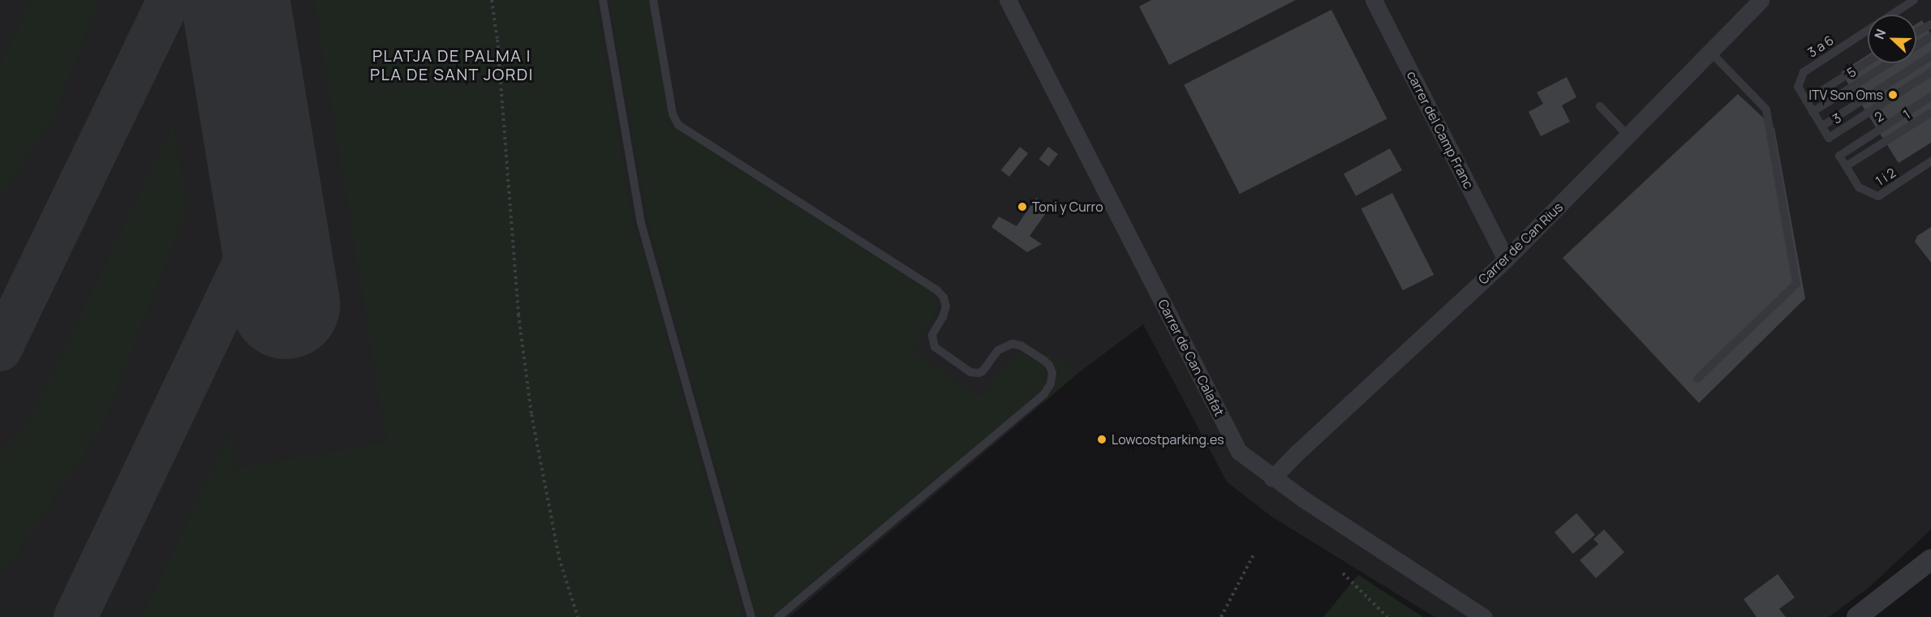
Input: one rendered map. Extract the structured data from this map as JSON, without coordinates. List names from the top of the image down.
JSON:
{
  "streets": {
    "street": ["carrer del Camp Franc", "Carrer de Can Rius", "Carrer de Can Calafat"],
    "lane": [
      "3 a 6",
      "5",
      "1",
      "2",
      "3",
      "1 i 2"
    ]
  },
  "crossings": [
    ["3 a 6", "5"],
    ["3 a 6", "3"],
    ["1", "1 i 2"],
    ["2", "1 i 2"],
    ["carrer del Camp Franc", "Carrer de Can Rius"],
    ["Carrer de Can Rius", "Carrer de Can Calafat"]
  ],
  "districts": ["PLATJA DE PALMA I PLA DE SANT JORDI"],
  "places": ["ITV Son Oms", "Toni y Curro", "Lowcostparking.es"],
  "north": "left"
}
